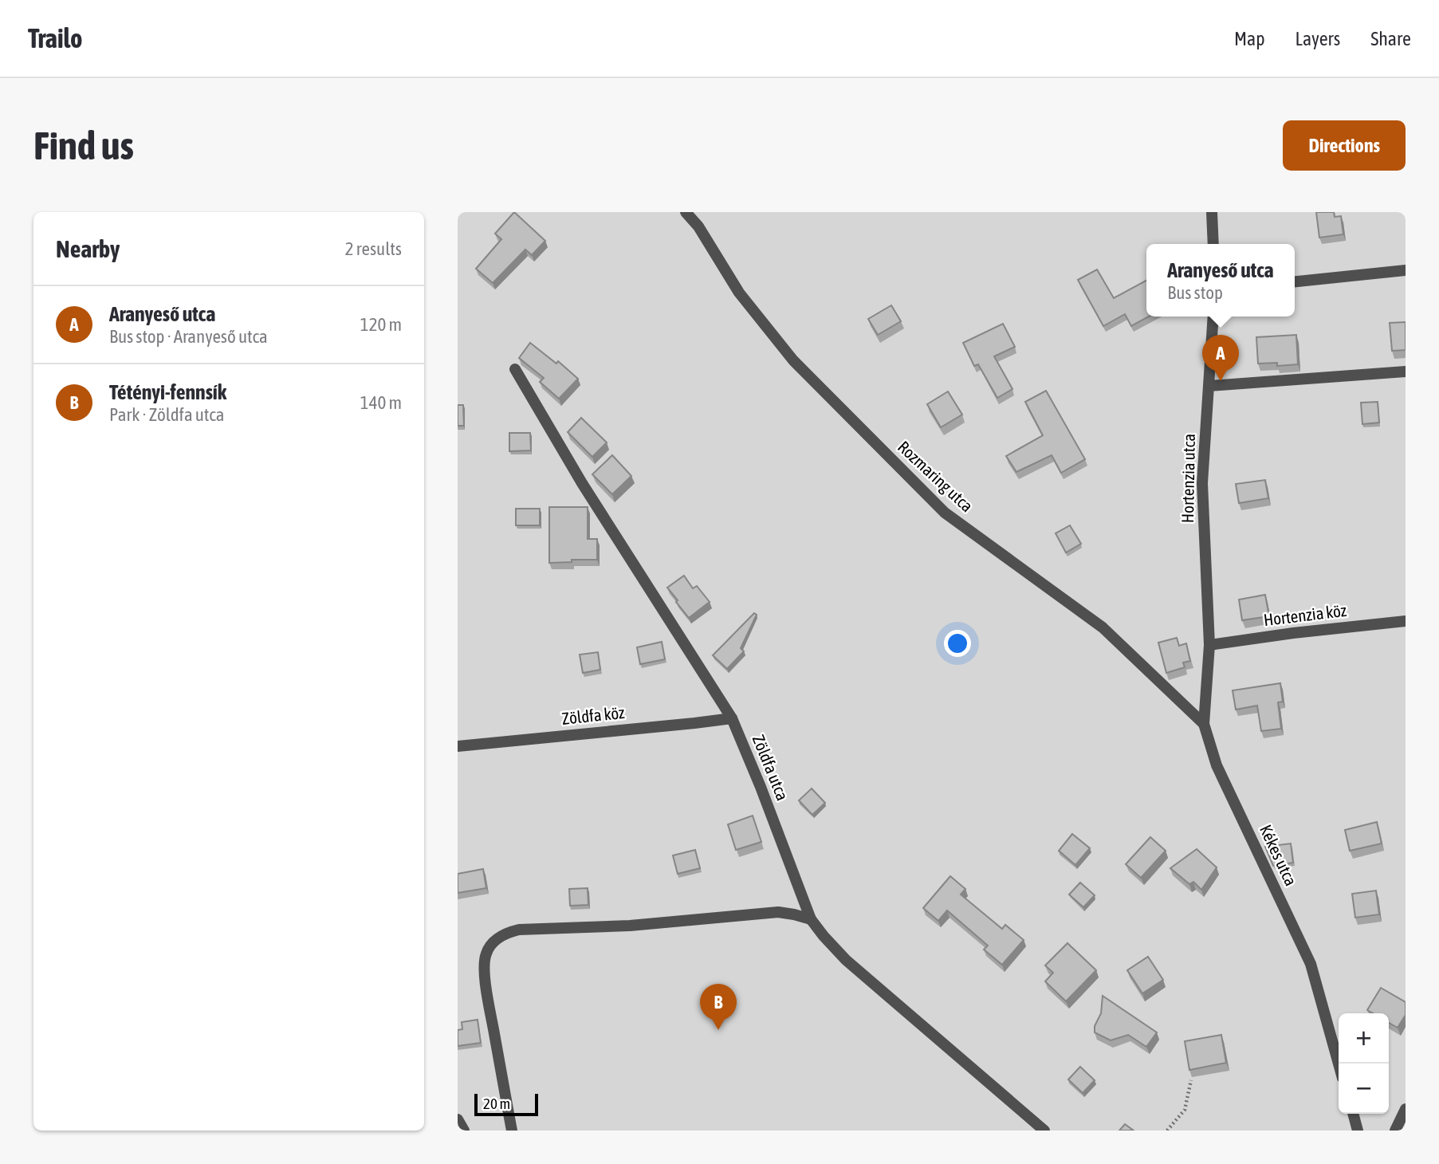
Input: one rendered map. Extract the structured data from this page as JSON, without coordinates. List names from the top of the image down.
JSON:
{
  "streets": {
    "street": [
      "Rozmaring utca",
      "Hortenzia utca",
      "Hortenzia köz",
      "Zöldfa köz",
      "Zöldfa utca",
      "Kékes utca"
    ]
  },
  "crossings": [
    ["Rozmaring utca", "Kékes utca"],
    ["Hortenzia utca", "Hortenzia köz"],
    ["Hortenzia utca", "Kékes utca"],
    ["Hortenzia köz", "Kékes utca"],
    ["Zöldfa köz", "Zöldfa utca"]
  ],
  "scale_bar": "20 m",
  "page": {
    "header": "Trailo",
    "nav": ["Map", "Layers", "Share"],
    "buttons": "Directions",
    "title": "Find us",
    "heading": ["Nearby", "2 results"],
    "popup": ["Aranyeső utca", "Bus stop"],
    "list": [
      {
        "mark": "A",
        "name": "Aranyeső utca",
        "note": "Bus stop · Aranyeső utca",
        "value": "120 m"
      },
      {
        "mark": "B",
        "name": "Tétényi-fennsík",
        "note": "Park · Zöldfa utca",
        "value": "140 m"
      }
    ],
    "pins": ["A", "B"],
    "map_buttons": ["+", "−"],
    "scale": "20 m"
  }
}
